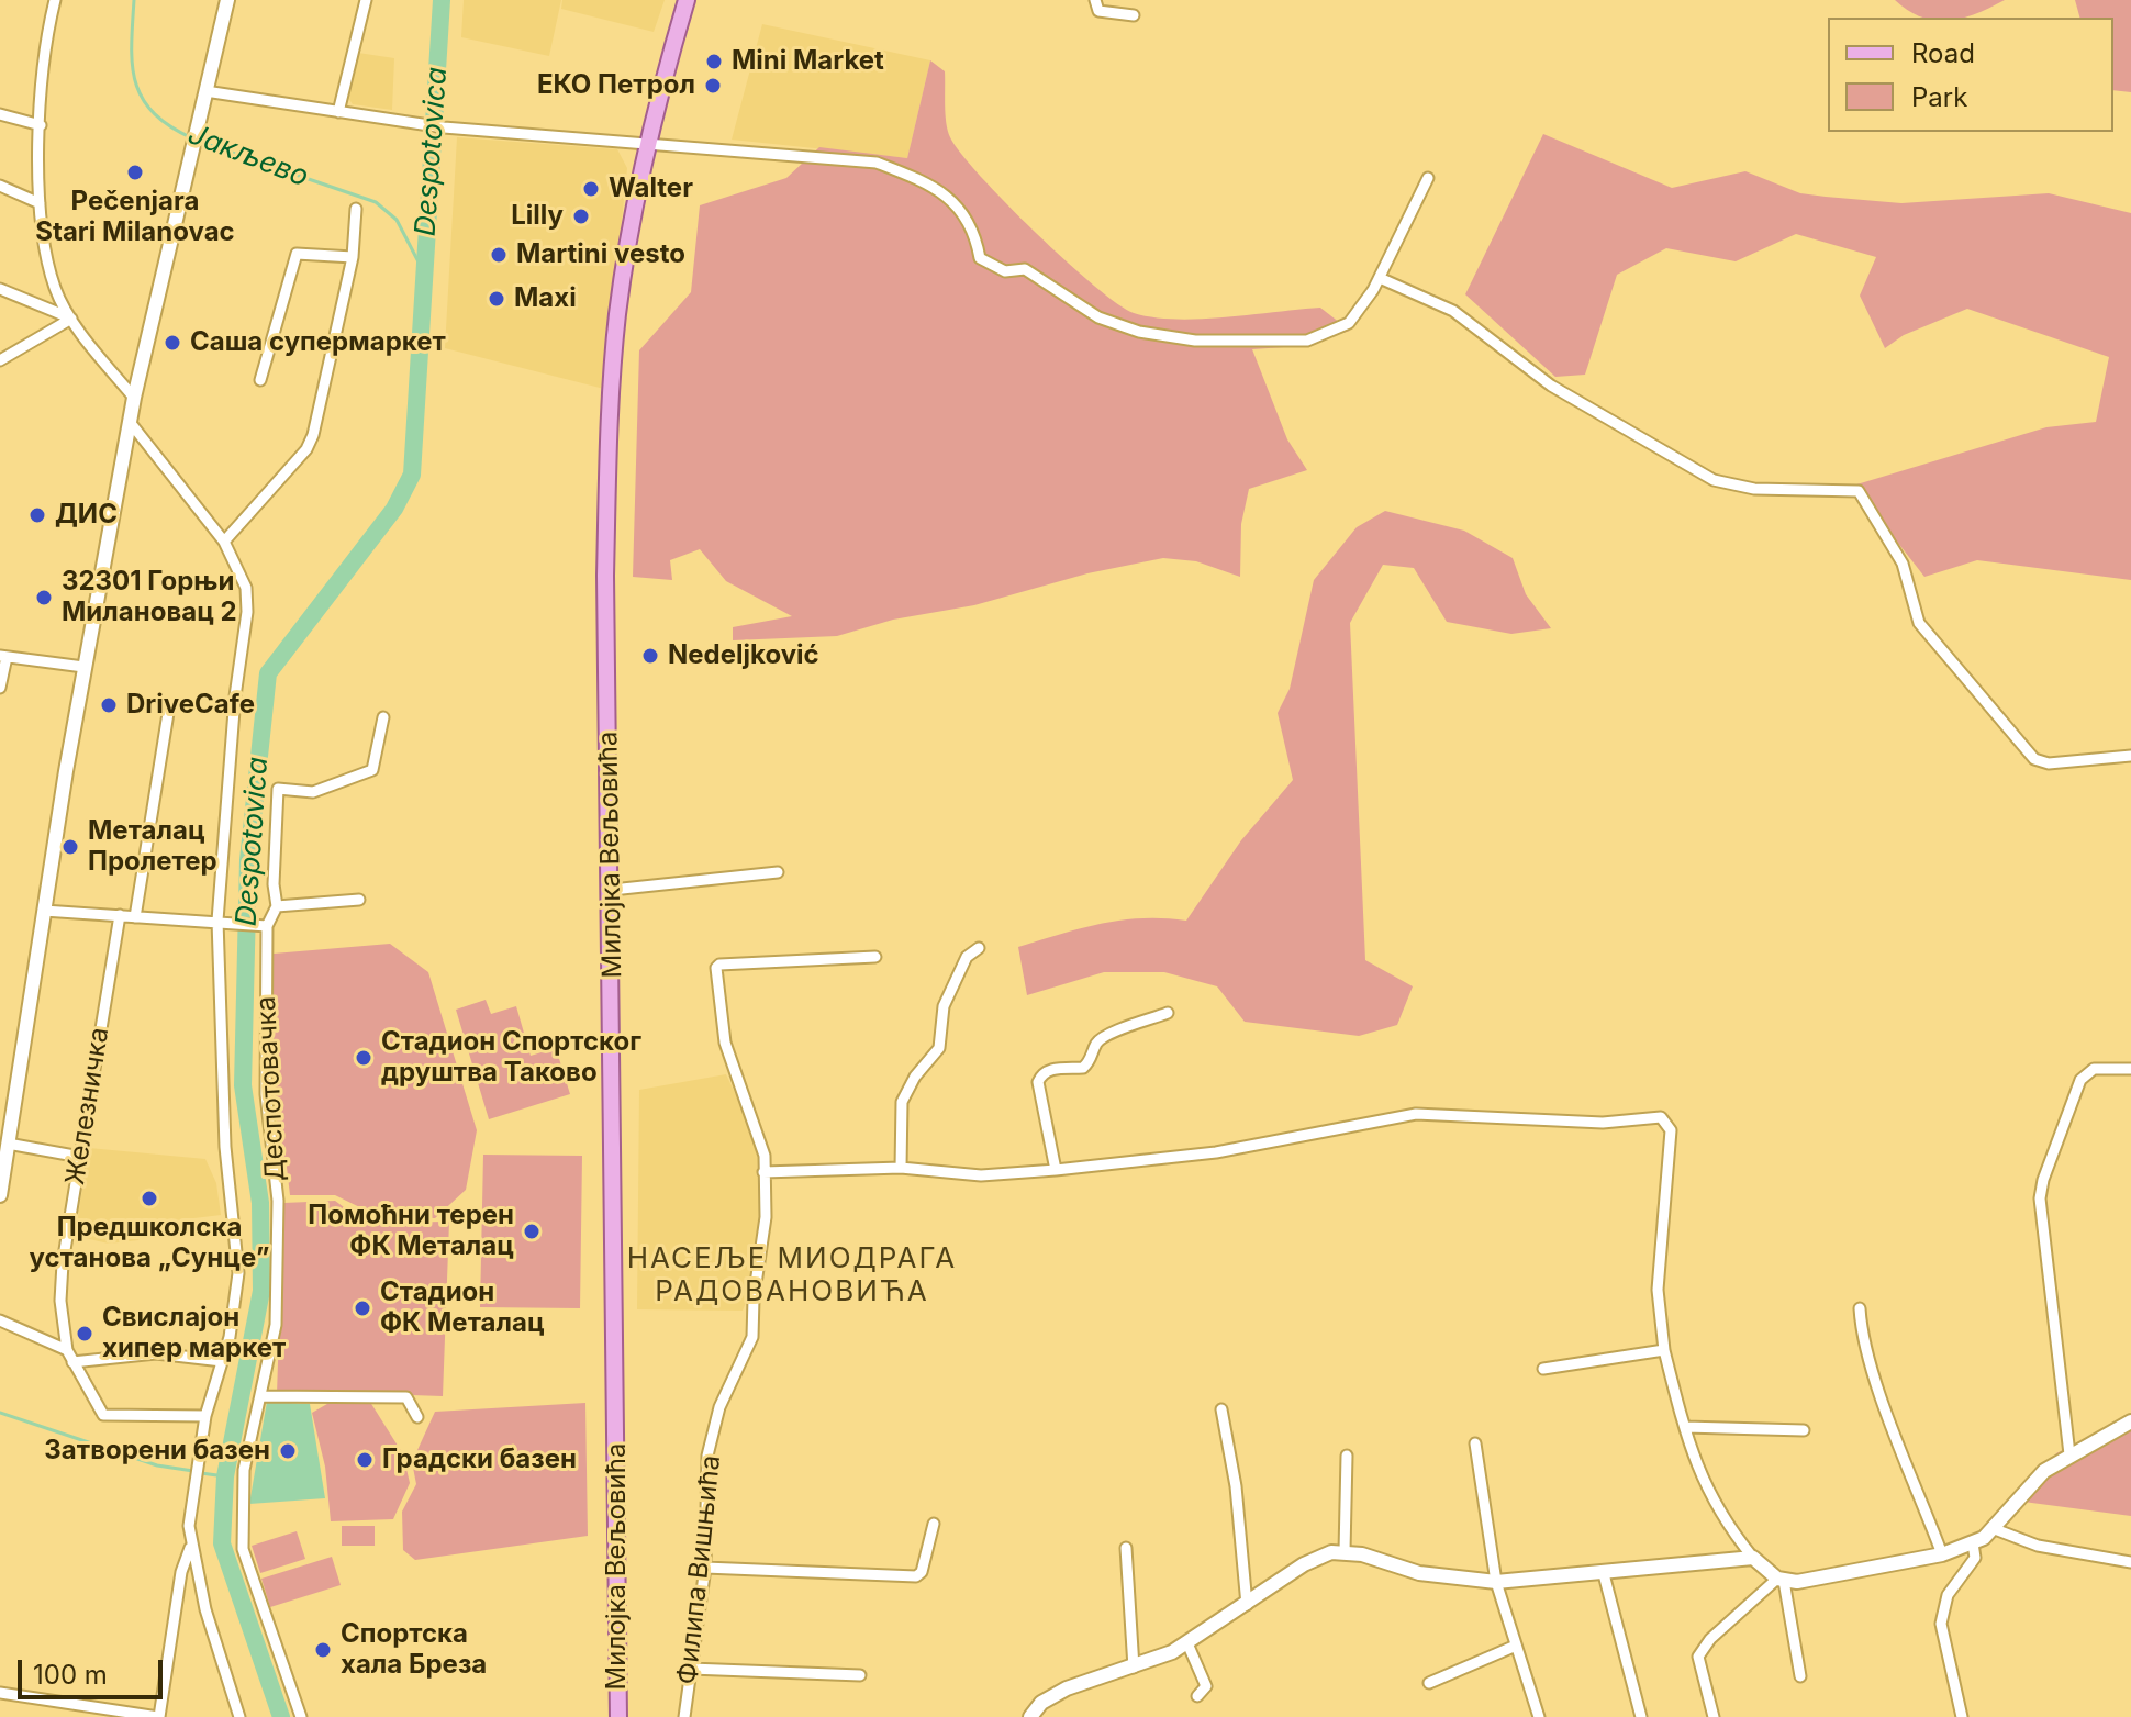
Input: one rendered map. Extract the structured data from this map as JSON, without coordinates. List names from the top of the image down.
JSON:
{
  "streets": {
    "main road": ["Милојка Вељовића"],
    "street": ["Деспотовачка", "Железничка", "Филипа Вишњића"]
  },
  "districts": ["НАСЕЉЕ МИОДРАГА РАДОВАНОВИЋА"],
  "water": ["Despotovica", "Јакљево"],
  "places": [
    "Mini Market",
    "ЕКО Петрол",
    "Pečenjara Stari Milanovac",
    "Walter",
    "Lilly",
    "Martini vesto",
    "Maxi",
    "Саша супермаркет",
    "ДИС",
    "32301 Горњи Милановац 2",
    "Nedeljković",
    "DriveCafe",
    "Металац Пролетер",
    "Стадион Спортског друштва Таково",
    "Предшколска установа „Сунце”",
    "Помоћни терен ФК Металац",
    "Стадион ФК Металац",
    "Свислајон хипер маркет",
    "Затворени базен",
    "Градски базен",
    "Спортска хала Бреза"
  ],
  "legend": ["Road", "Park"],
  "scale_bar": "100 m"
}
